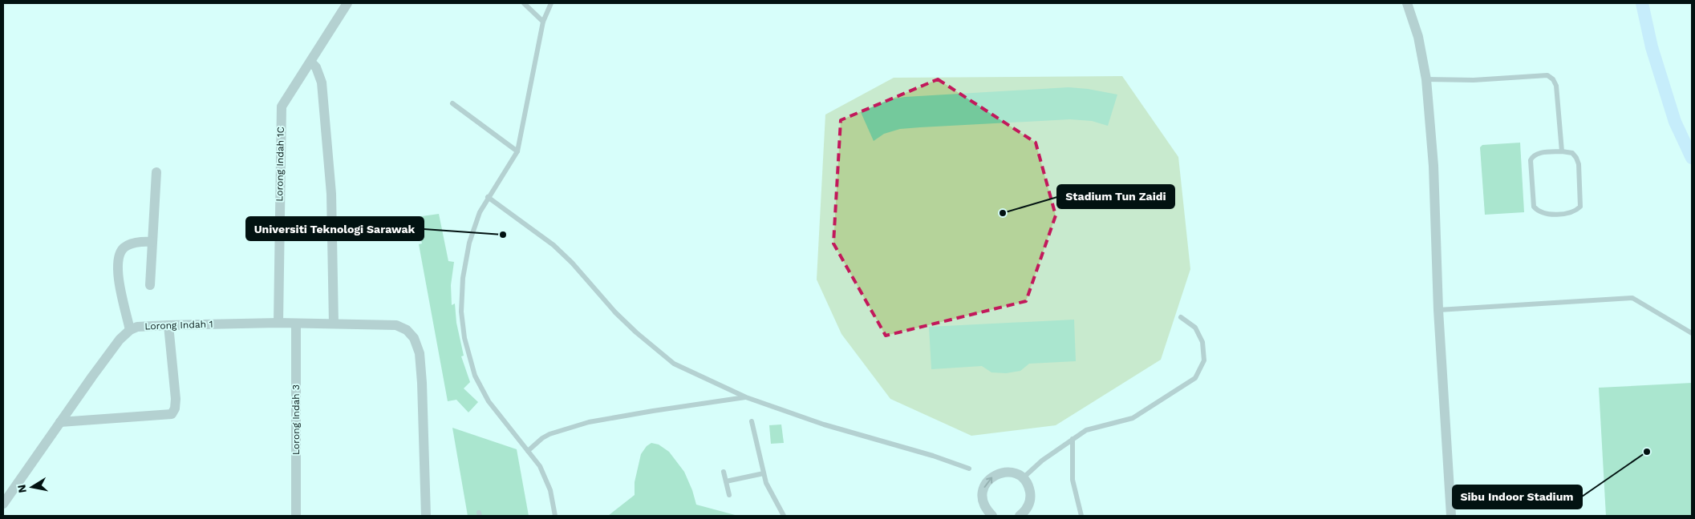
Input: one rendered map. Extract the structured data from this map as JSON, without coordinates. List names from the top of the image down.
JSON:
{
  "streets": {
    "street": ["Lorong Indah 1C", "Lorong Indah 1", "Lorong Indah 3"]
  },
  "crossings": [
    ["Lorong Indah 1C", "Lorong Indah 1"],
    ["Lorong Indah 1", "Lorong Indah 3"]
  ],
  "places": ["Stadium Tun Zaidi", "Universiti Teknologi Sarawak", "Sibu Indoor Stadium"],
  "north": "left"
}
